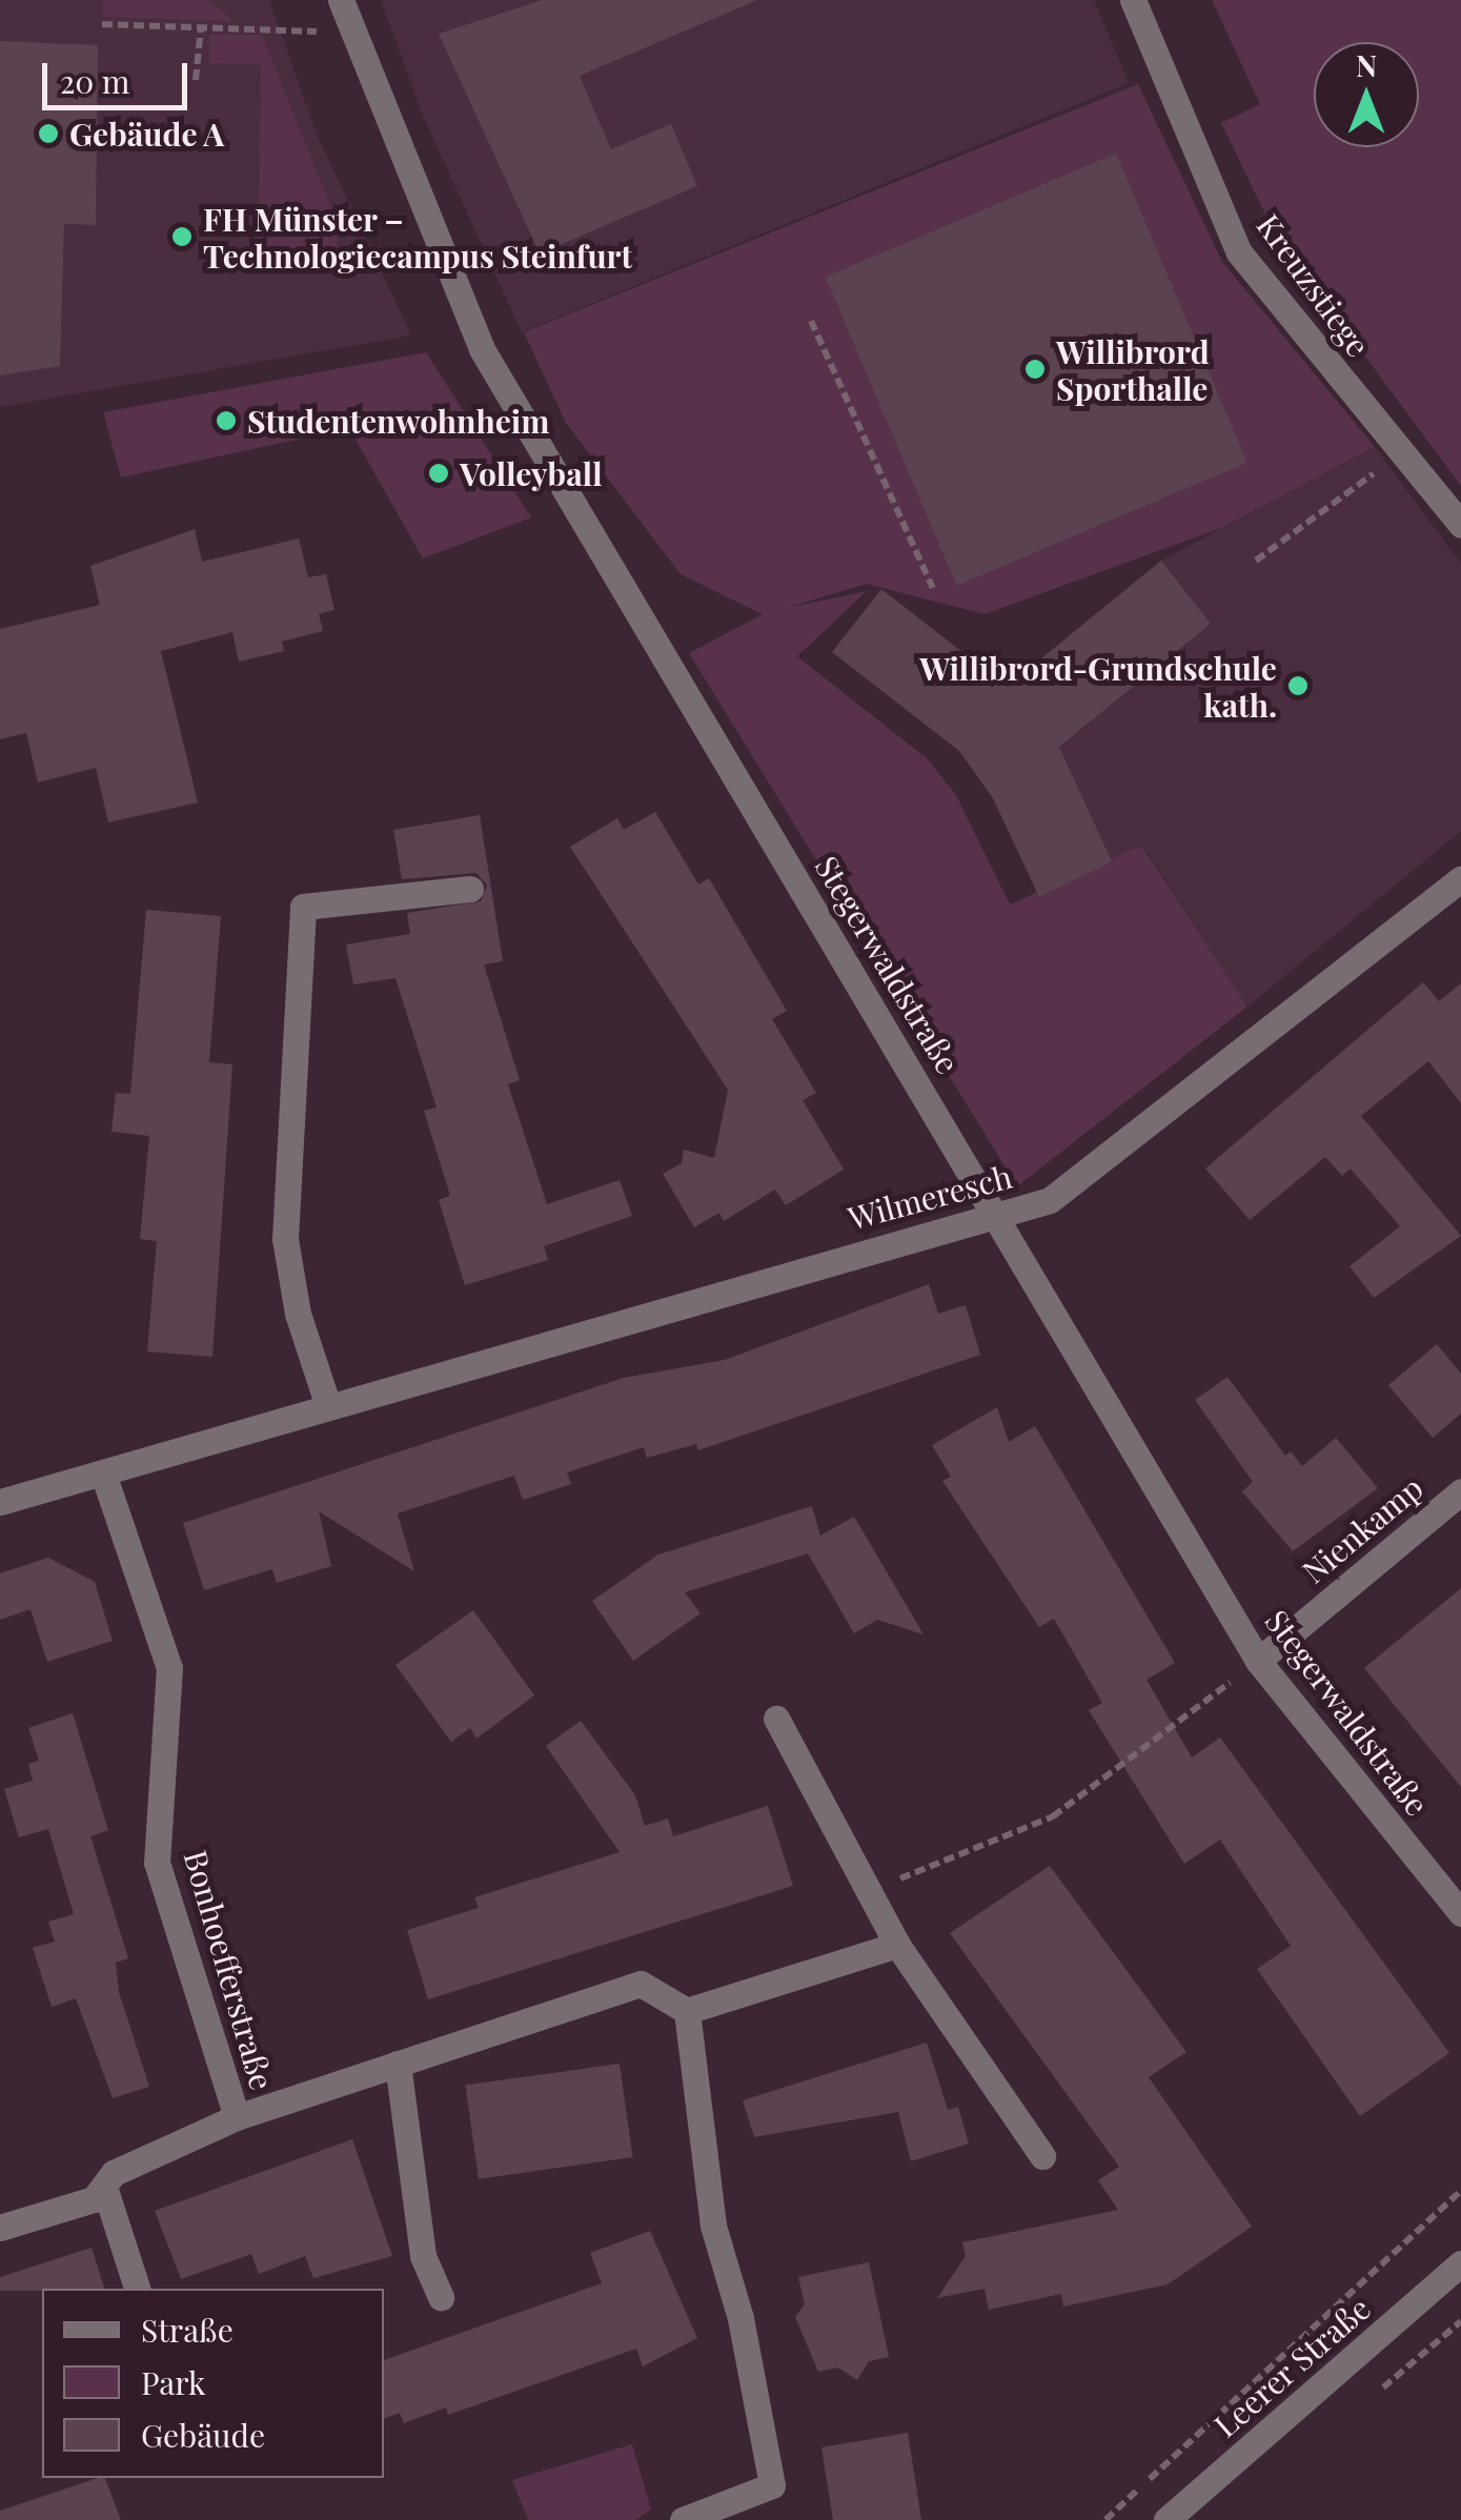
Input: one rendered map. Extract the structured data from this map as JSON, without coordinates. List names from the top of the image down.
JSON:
{
  "streets": {
    "street": [
      "Kreuzstiege",
      "Stegerwaldstraße",
      "Wilmeresch",
      "Nienkamp",
      "Bonhoefferstraße",
      "Leerer Straße"
    ]
  },
  "crossings": [
    ["Stegerwaldstraße", "Wilmeresch"],
    ["Stegerwaldstraße", "Nienkamp"],
    ["Wilmeresch", "Bonhoefferstraße"]
  ],
  "places": [
    "Gebäude A",
    "FH Münster – Technologiecampus Steinfurt",
    "Willibrord Sporthalle",
    "Studentenwohnheim",
    "Volleyball",
    "Willibrord-Grundschule kath."
  ],
  "legend": ["Straße", "Park", "Gebäude"],
  "scale_bar": "20 m",
  "north": "top"
}
